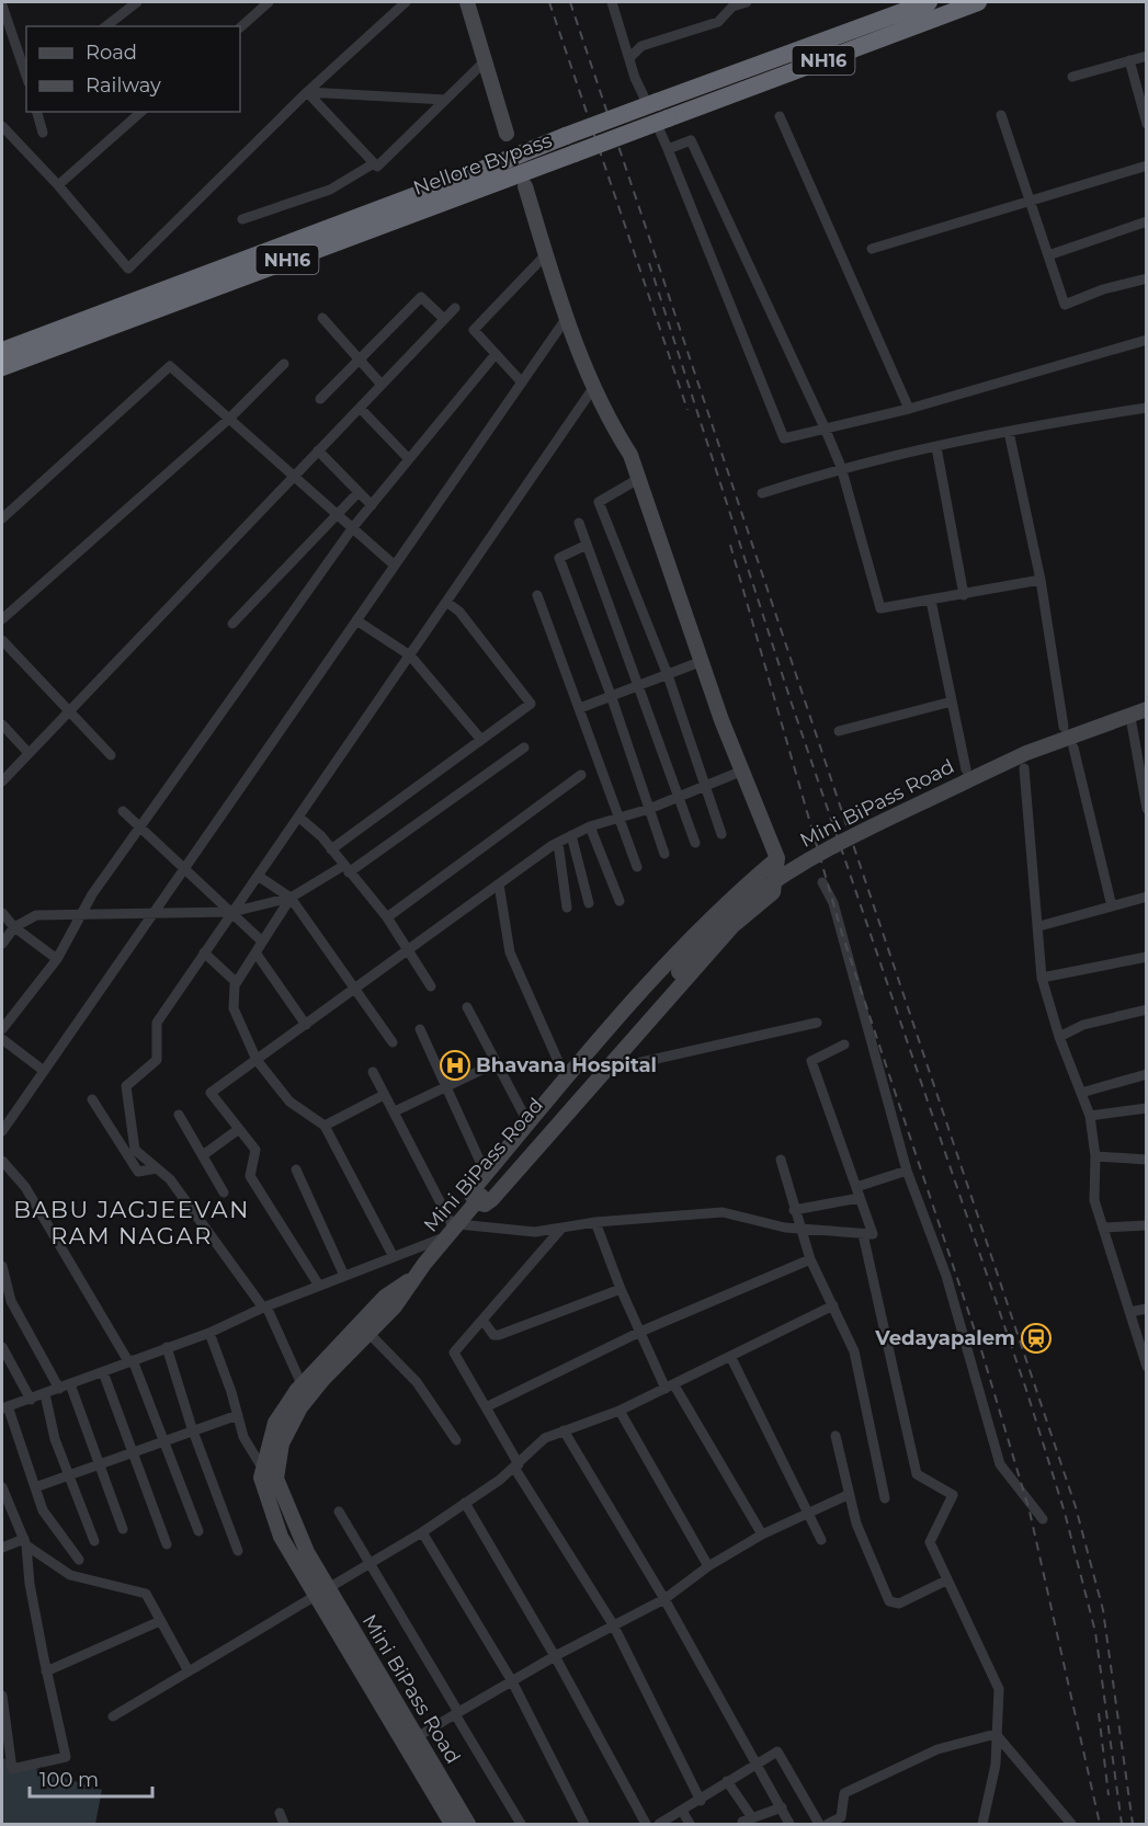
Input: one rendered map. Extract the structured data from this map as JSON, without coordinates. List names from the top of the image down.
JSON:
{
  "streets": {
    "highway": ["NH16", "Nellore Bypass"],
    "street": ["Mini BiPass Road"]
  },
  "districts": ["BABU JAGJEEVAN RAM NAGAR"],
  "places": {
    "hospital": ["Bhavana Hospital"],
    "station": ["Vedayapalem"]
  },
  "legend": ["Road", "Railway"],
  "scale_bar": "100 m"
}
